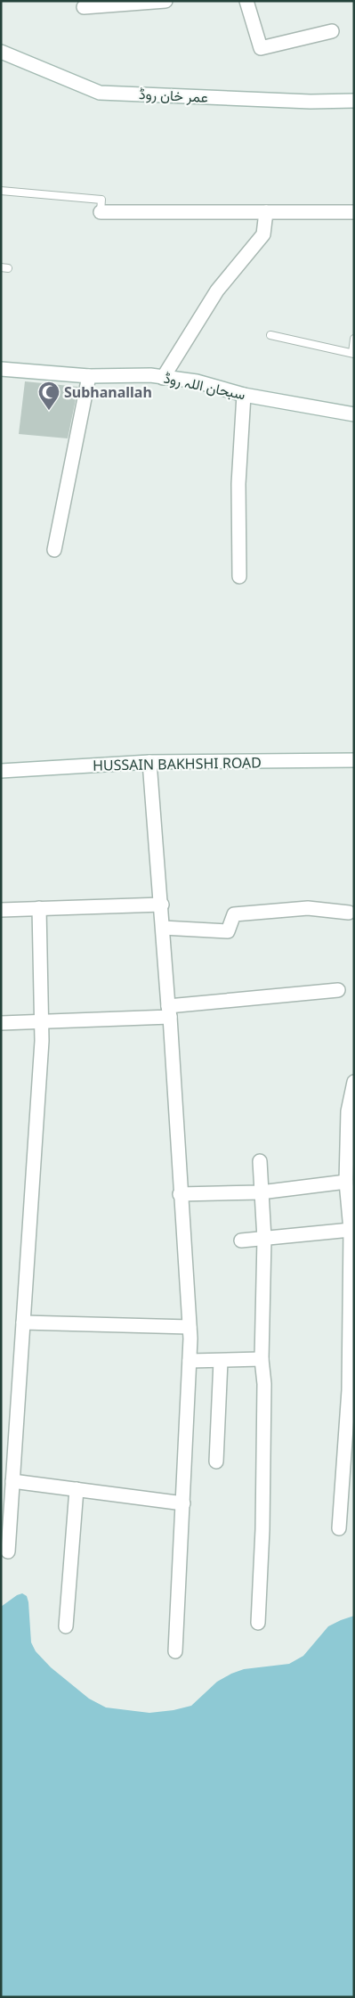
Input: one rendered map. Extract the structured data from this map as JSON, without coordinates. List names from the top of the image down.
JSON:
{
  "streets": {
    "street": ["عمر خان روڈ", "سبحان اللہ روڈ", "HUSSAIN BAKHSHI ROAD"]
  },
  "places": {
    "mosque": ["Subhanallah"]
  }
}
